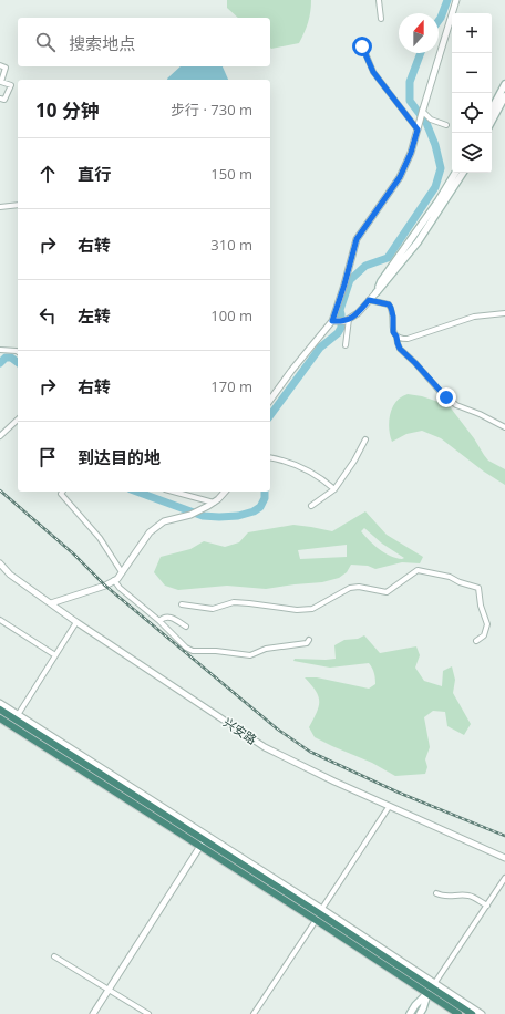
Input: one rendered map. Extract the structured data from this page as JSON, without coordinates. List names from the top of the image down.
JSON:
{
  "streets": {
    "street": ["兴安路"]
  },
  "north": "top",
  "page": {
    "map_buttons": ["+", "−"],
    "search": "搜索地点",
    "heading": ["10 分钟", "步行 · 730 m"],
    "list": [
      ["直行", "150 m"],
      ["右转", "310 m"],
      ["左转", "100 m"],
      ["右转", "170 m"],
      "到达目的地"
    ]
  }
}
